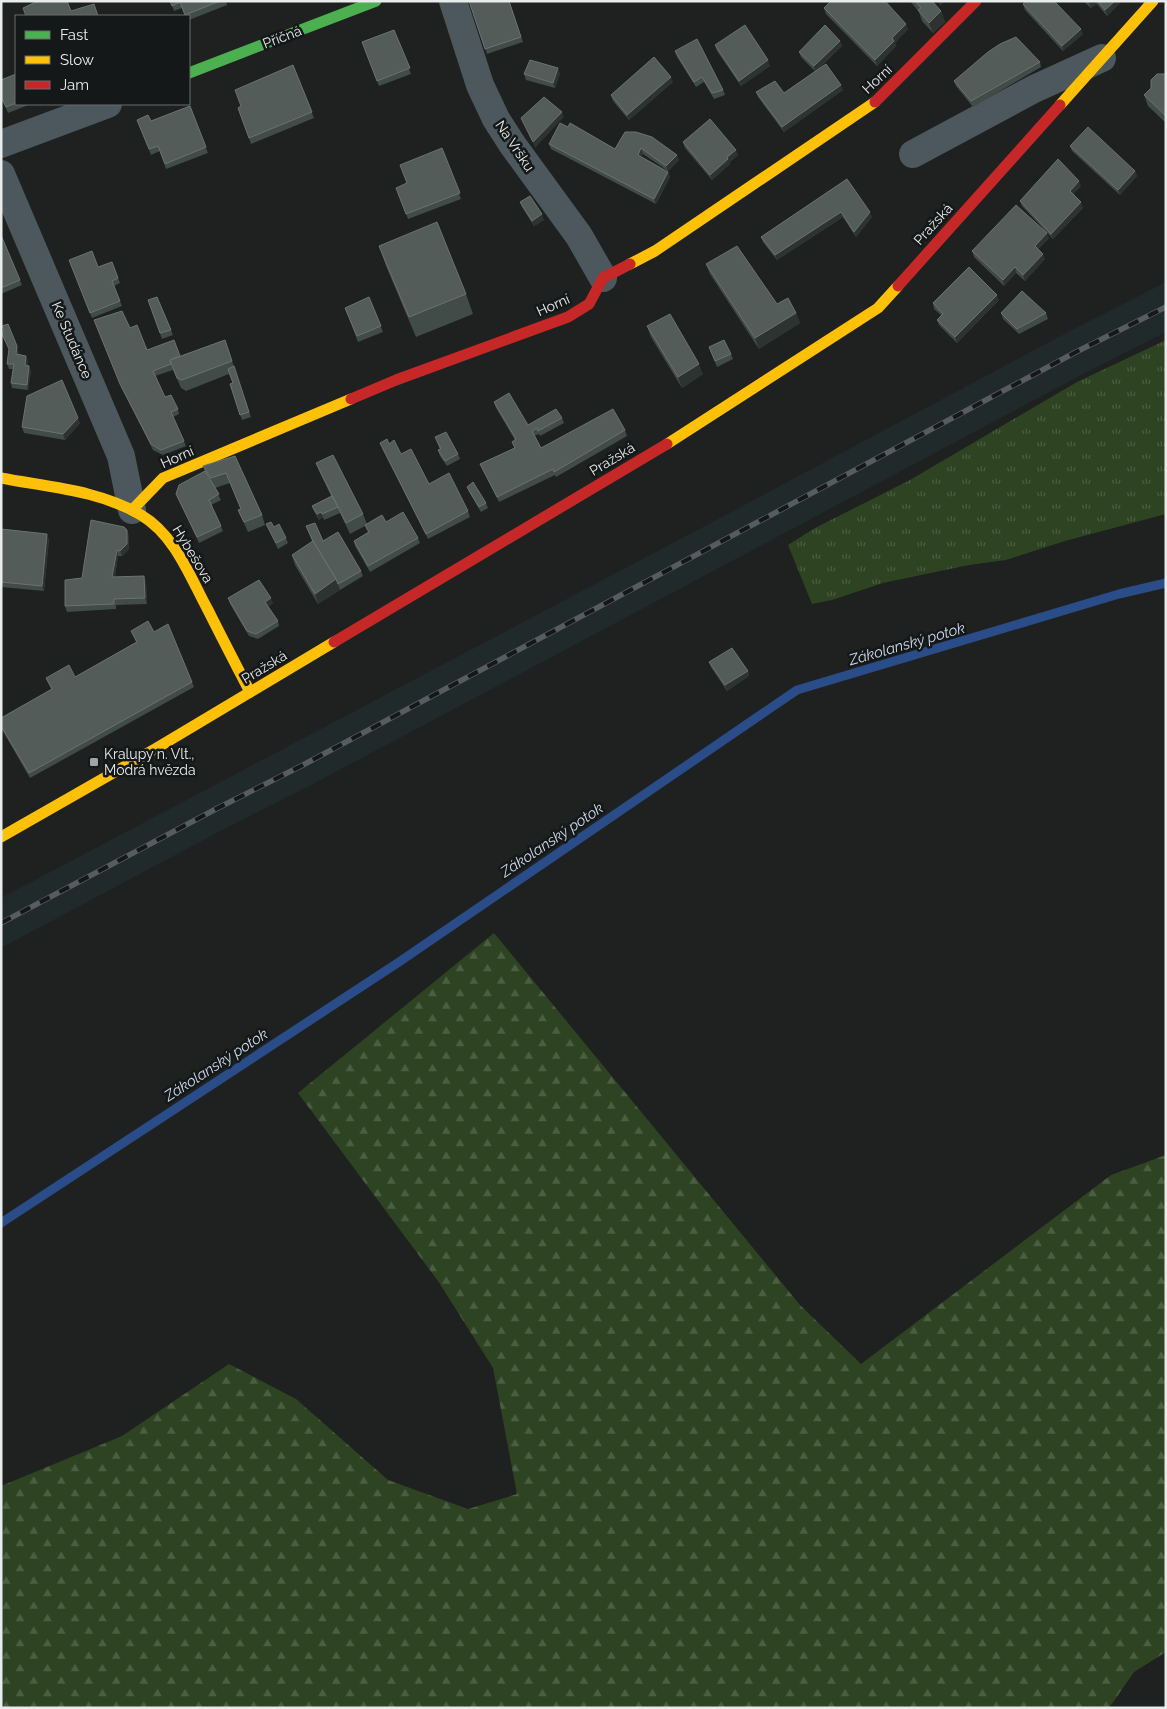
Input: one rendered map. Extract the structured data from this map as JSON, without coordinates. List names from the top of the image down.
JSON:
{
  "streets": {
    "street": [
      "Příčná",
      "Horní",
      "Na Vršku",
      "Pražská",
      "Ke Studánce",
      "Hybešova"
    ]
  },
  "crossings": [
    ["Horní", "Na Vršku"],
    ["Horní", "Ke Studánce"],
    ["Horní", "Hybešova"],
    ["Pražská", "Hybešova"],
    ["Ke Studánce", "Hybešova"]
  ],
  "water": ["Zákolanský potok"],
  "places": {
    "transit": ["Kralupy n. Vlt., Modrá hvězda"]
  },
  "legend": ["Fast", "Slow", "Jam"]
}
